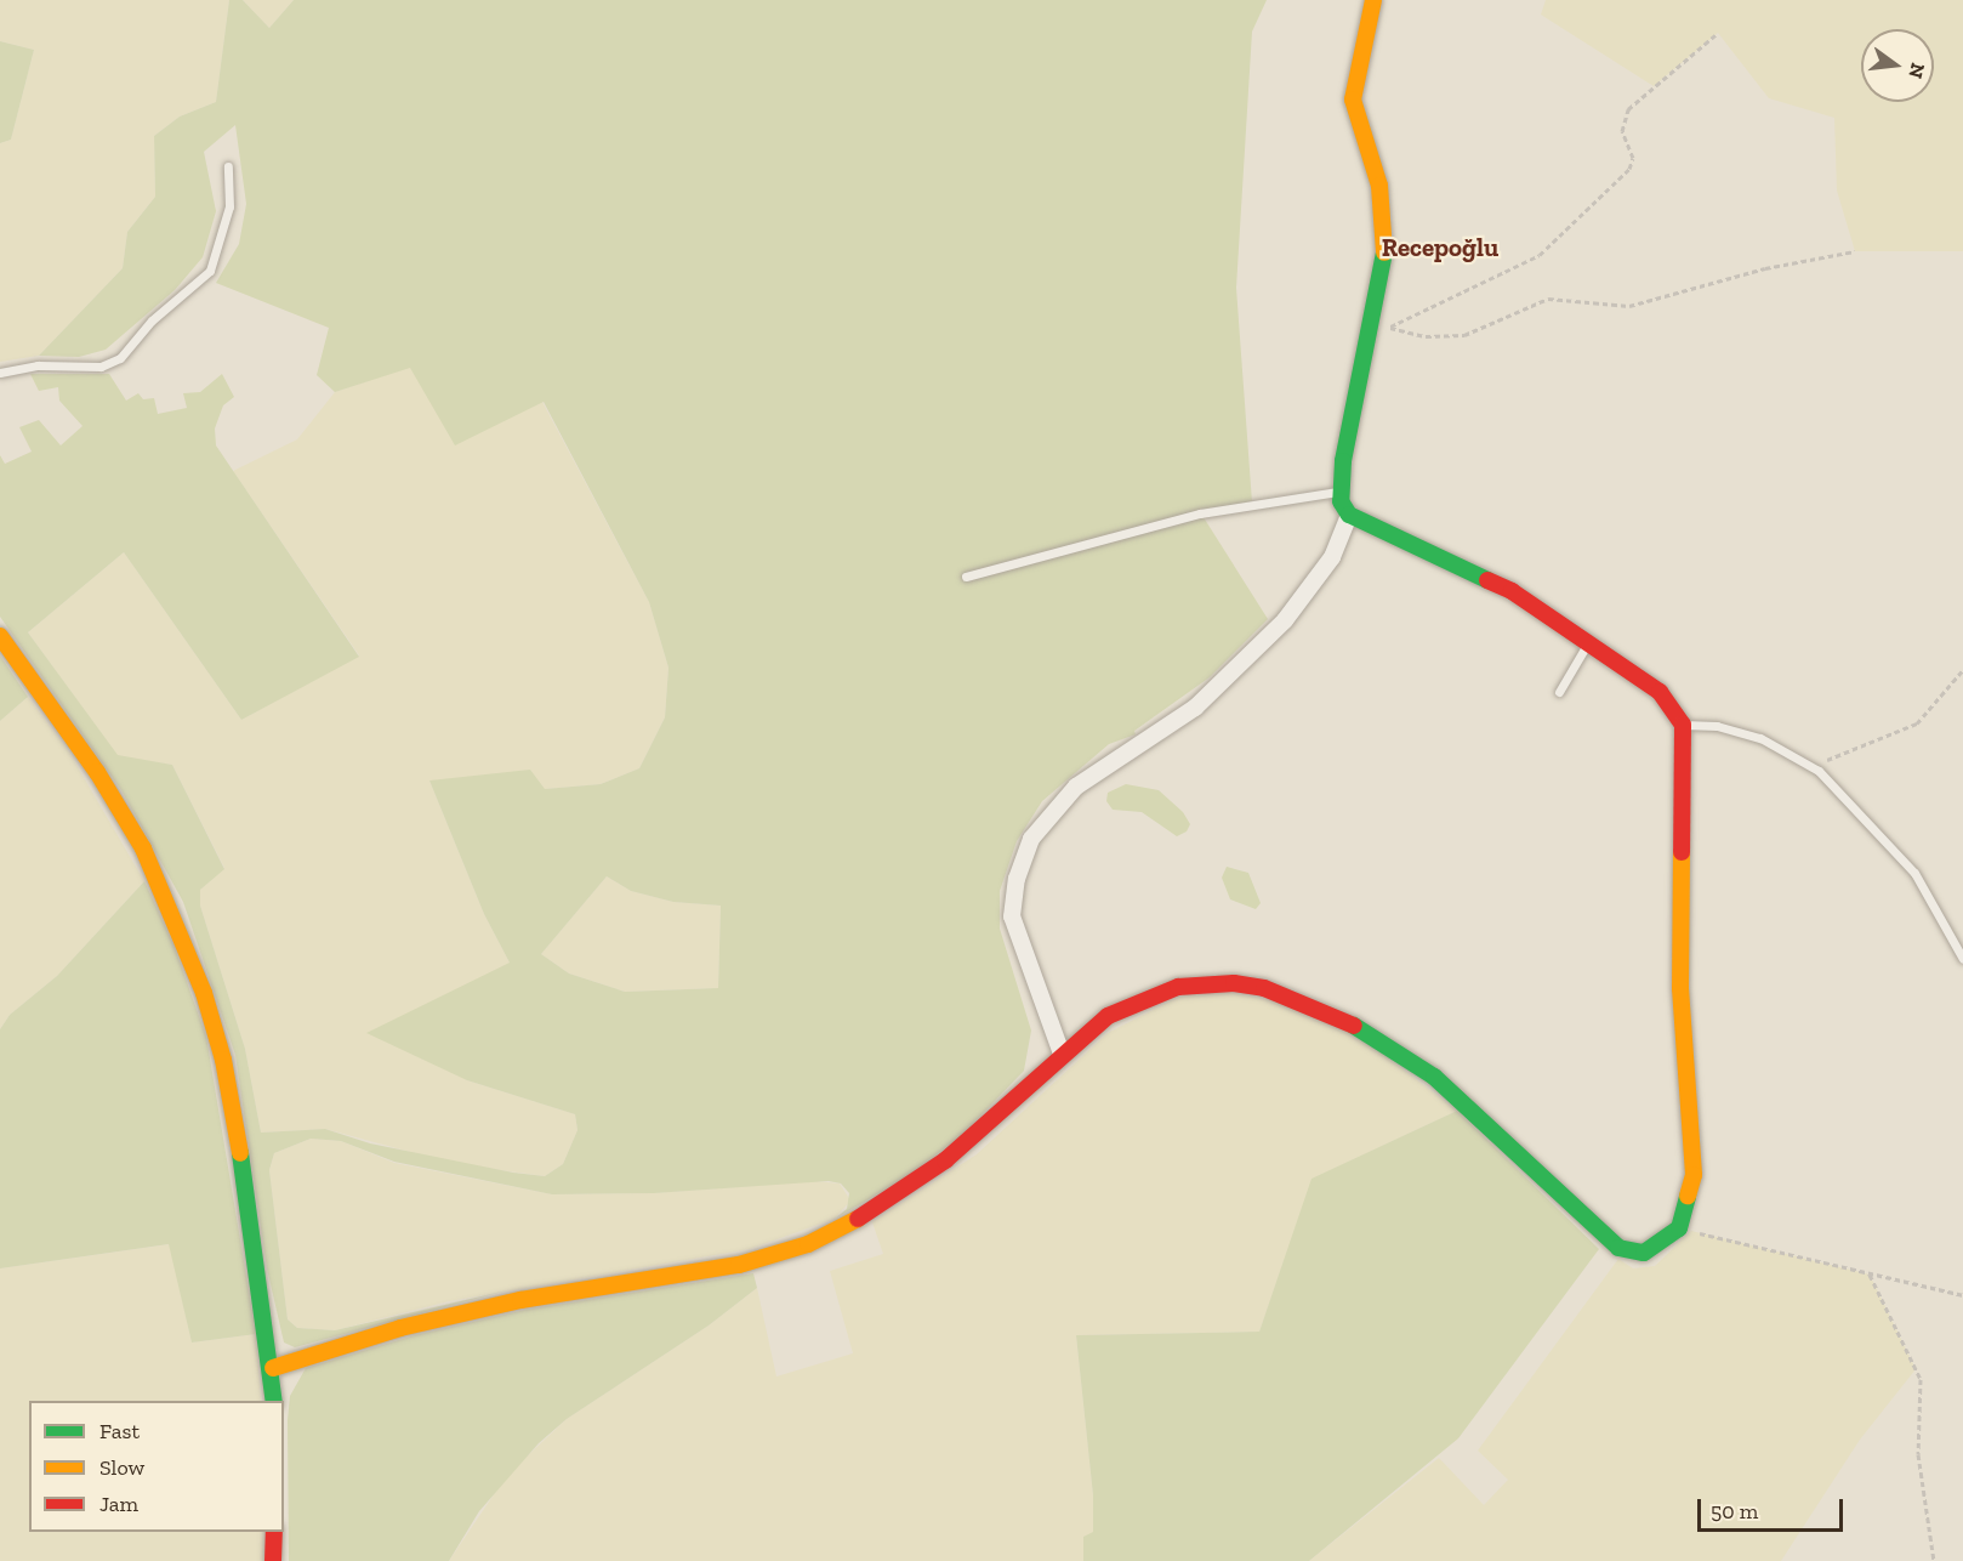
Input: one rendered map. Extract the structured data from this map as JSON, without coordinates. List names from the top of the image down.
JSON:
{
  "districts": ["Recepoğlu"],
  "legend": ["Fast", "Slow", "Jam"],
  "scale_bar": "50 m",
  "north": "right"
}
